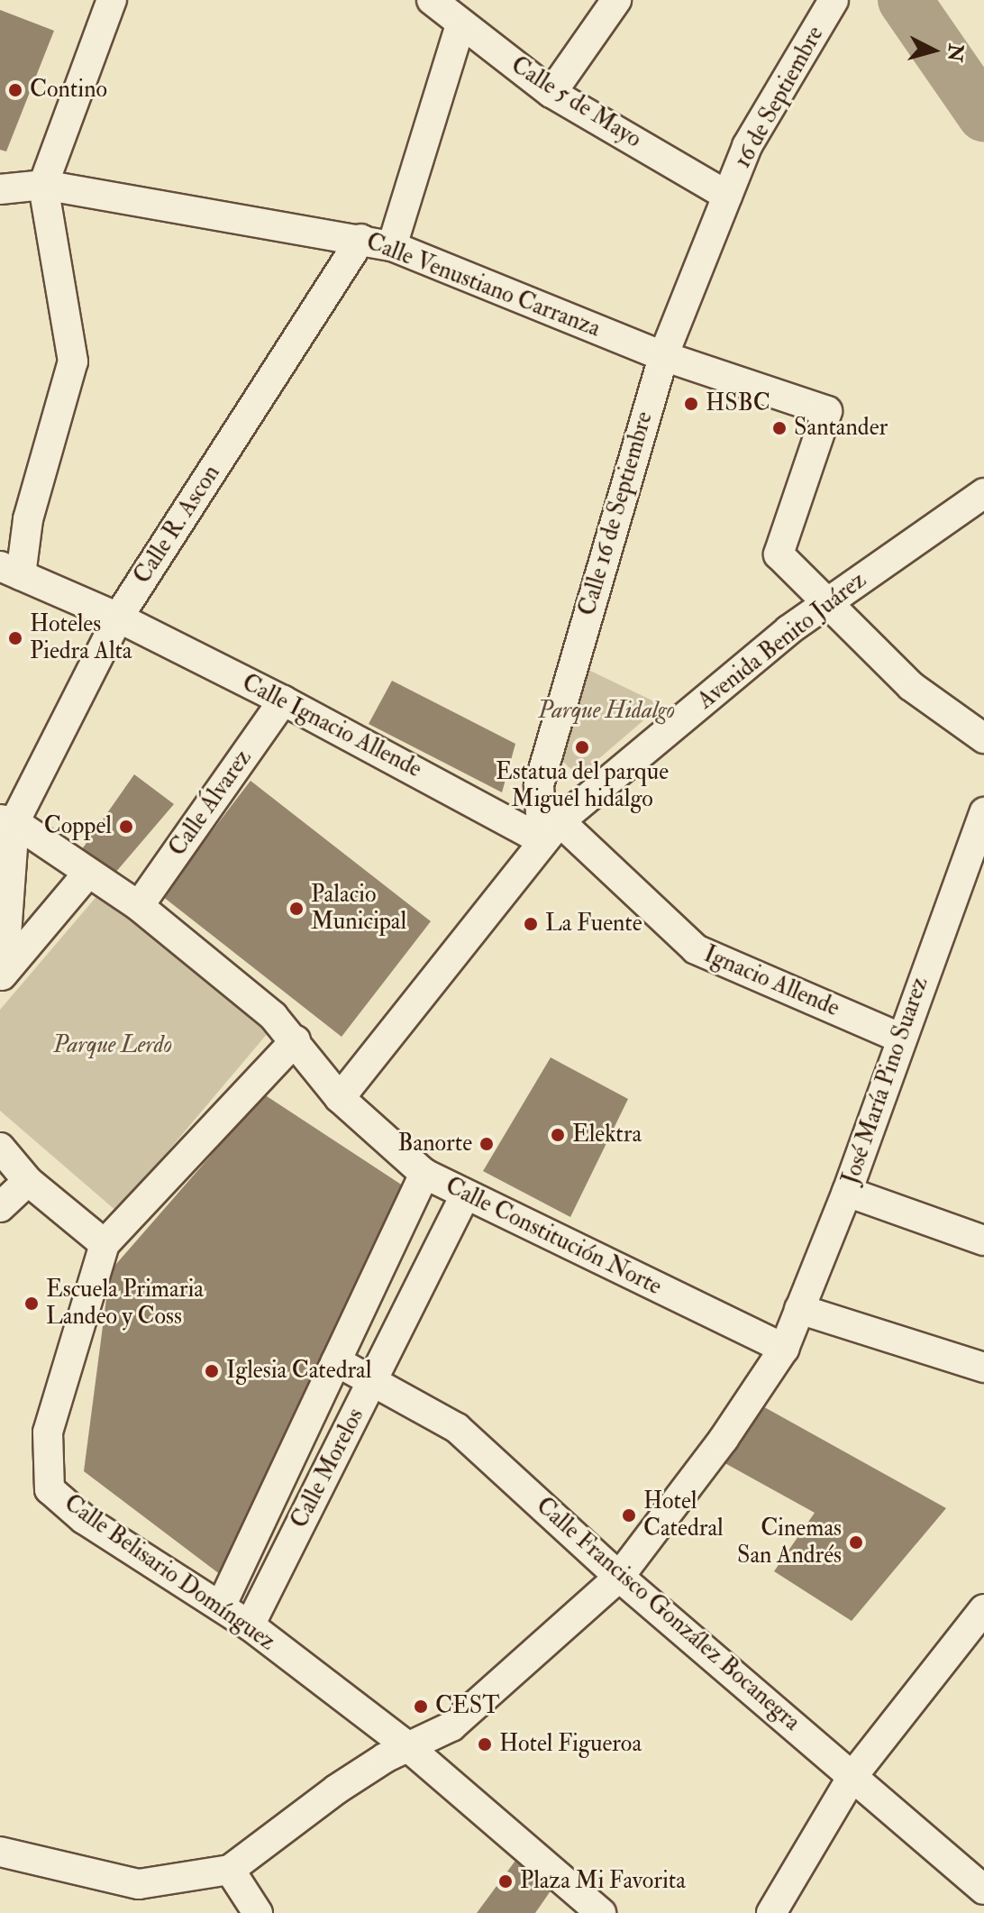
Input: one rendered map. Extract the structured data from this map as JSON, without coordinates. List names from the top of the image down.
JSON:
{
  "streets": {
    "street": [
      "16 de Septiembre",
      "Calle 5 de Mayo",
      "Calle Venustiano Carranza",
      "Calle 16 de Septiembre",
      "Calle R. Ascon",
      "Avenida Benito Juárez",
      "Calle Ignacio Allende",
      "Calle Álvarez",
      "Ignacio Allende",
      "José María Pino Suarez",
      "Calle Constitución Norte",
      "Calle Morelos",
      "Calle Belisario Domínguez",
      "Calle Francisco González Bocanegra"
    ]
  },
  "crossings": [
    ["16 de Septiembre", "Calle 5 de Mayo"],
    ["16 de Septiembre", "Calle 16 de Septiembre"],
    ["Calle 5 de Mayo", "Calle 16 de Septiembre"],
    ["Calle Venustiano Carranza", "Calle 16 de Septiembre"],
    ["Calle Venustiano Carranza", "Calle R. Ascon"],
    ["Calle Venustiano Carranza", "Avenida Benito Juárez"],
    ["Calle 16 de Septiembre", "Avenida Benito Juárez"],
    ["Calle 16 de Septiembre", "Calle Ignacio Allende"],
    ["Calle 16 de Septiembre", "Ignacio Allende"],
    ["Calle R. Ascon", "Calle Ignacio Allende"],
    ["Calle R. Ascon", "Calle Constitución Norte"],
    ["Avenida Benito Juárez", "Calle Ignacio Allende"],
    ["Avenida Benito Juárez", "Ignacio Allende"],
    ["Avenida Benito Juárez", "Calle Constitución Norte"],
    ["Calle Ignacio Allende", "Calle Álvarez"],
    ["Calle Ignacio Allende", "Ignacio Allende"],
    ["Calle Álvarez", "Calle Constitución Norte"],
    ["Ignacio Allende", "José María Pino Suarez"],
    ["José María Pino Suarez", "Calle Constitución Norte"],
    ["José María Pino Suarez", "Calle Belisario Domínguez"],
    ["José María Pino Suarez", "Calle Francisco González Bocanegra"],
    ["Calle Constitución Norte", "Calle Morelos"],
    ["Calle Constitución Norte", "Calle Belisario Domínguez"],
    ["Calle Morelos", "Calle Belisario Domínguez"],
    ["Calle Morelos", "Calle Francisco González Bocanegra"]
  ],
  "parks": ["Parque Hidalgo", "Parque Lerdo"],
  "places": [
    "Contino",
    "HSBC",
    "Santander",
    "Hoteles Piedra Alta",
    "Estatua del parque Miguel hidalgo",
    "Coppel",
    "Palacio Municipal",
    "La Fuente",
    "Elektra",
    "Banorte",
    "Escuela Primaria Landeo y Coss",
    "Iglesia Catedral",
    "Hotel Catedral",
    "Cinemas San Andrés",
    "CEST",
    "Hotel Figueroa",
    "Plaza Mi Favorita"
  ],
  "north": "right"
}
